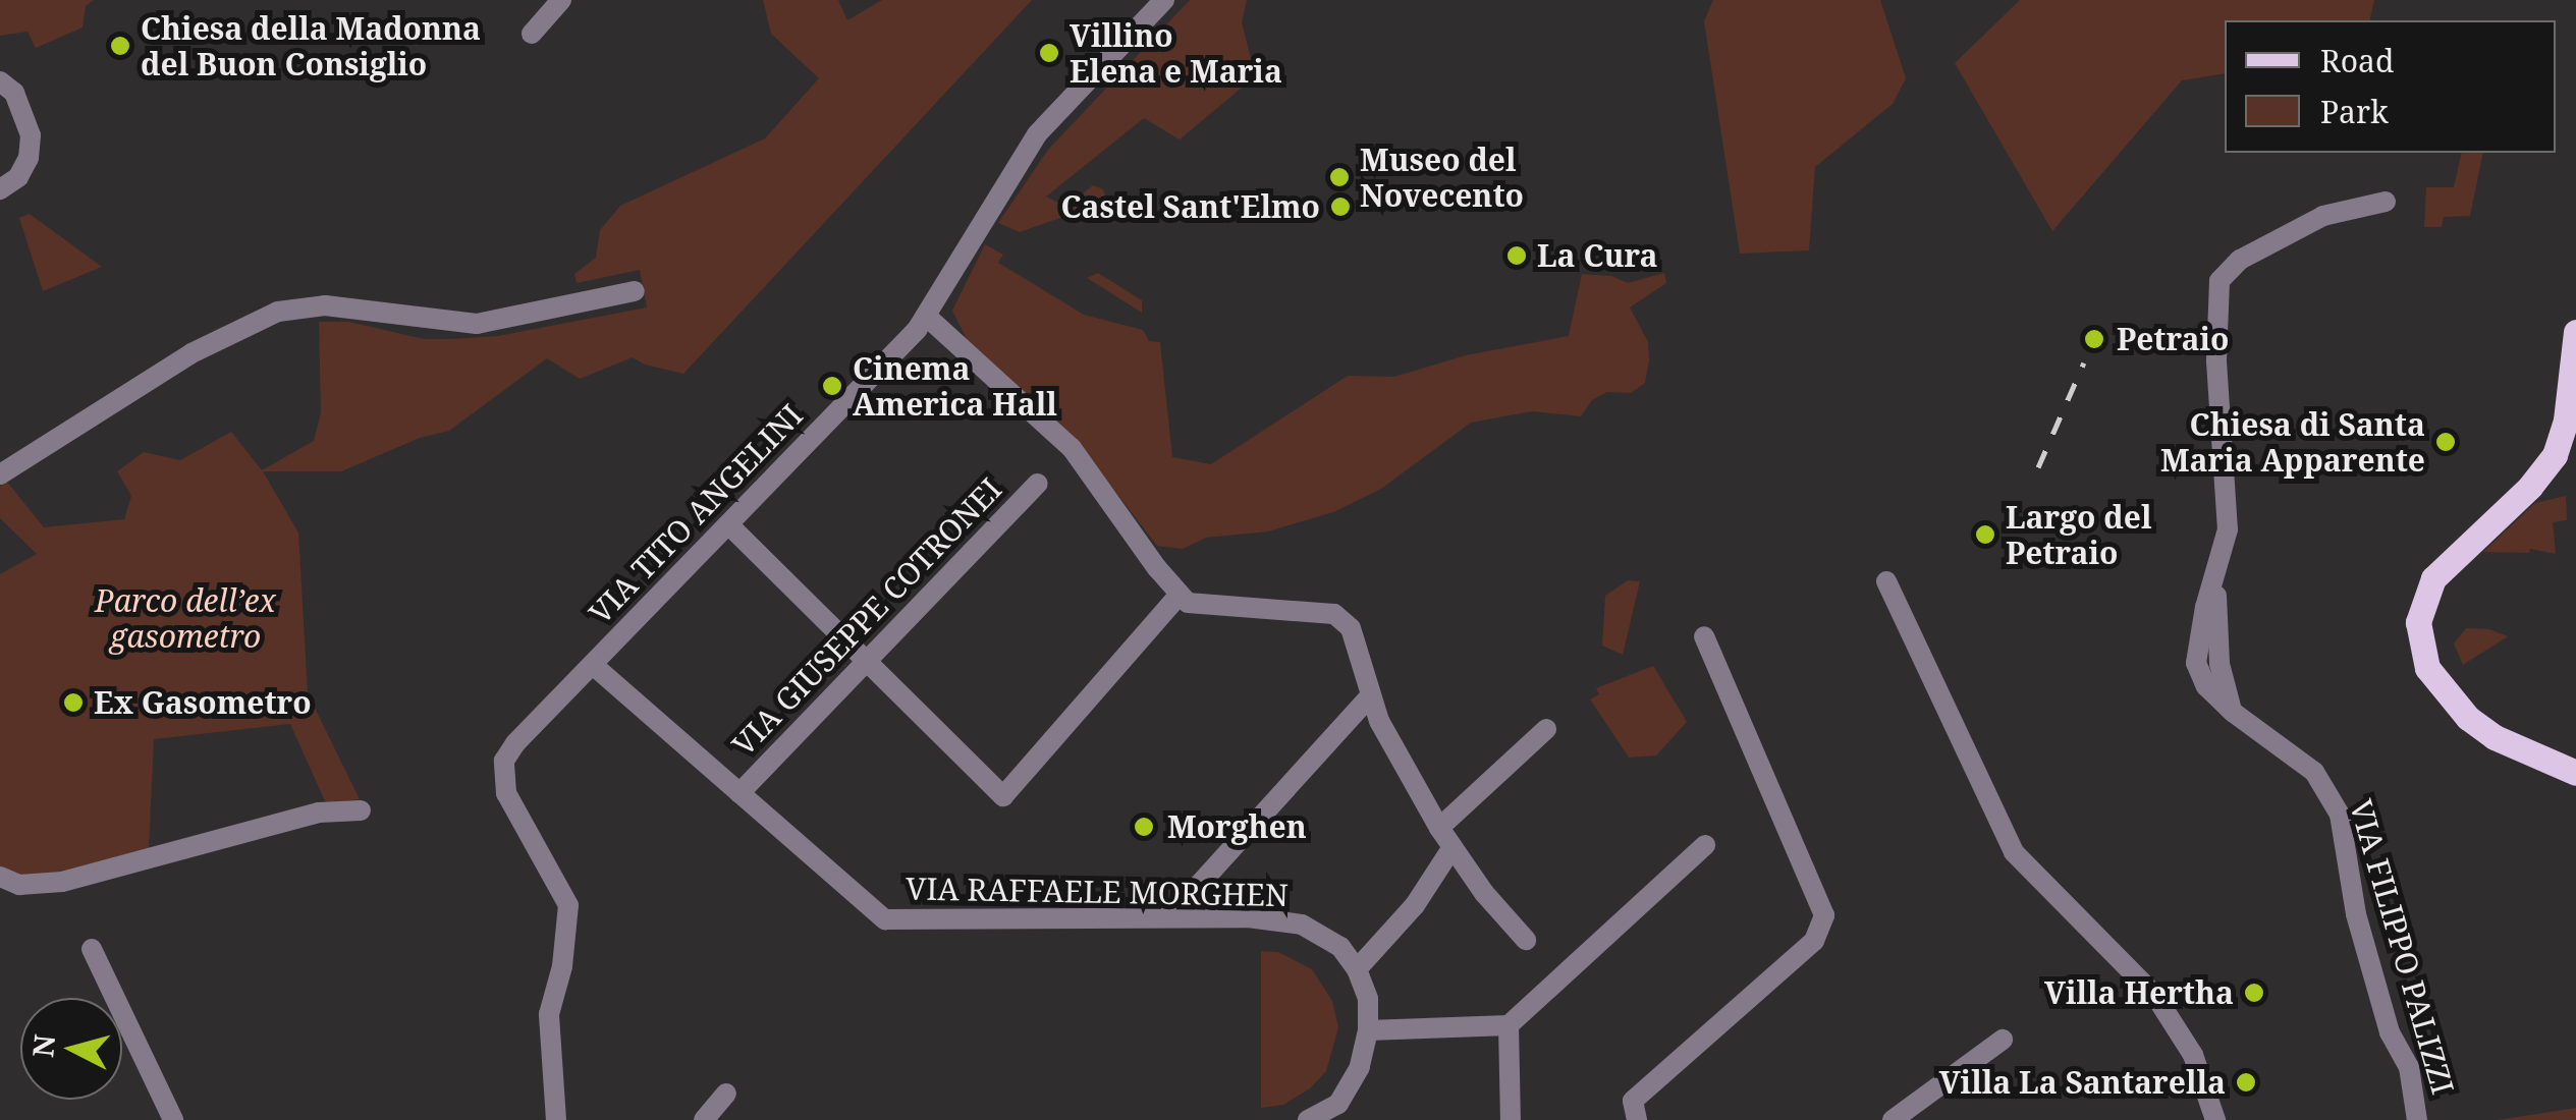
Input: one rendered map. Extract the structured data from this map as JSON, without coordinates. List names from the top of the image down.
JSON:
{
  "streets": {
    "street": [
      "VIA TITO ANGELINI",
      "VIA GIUSEPPE COTRONEI",
      "VIA RAFFAELE MORGHEN",
      "VIA FILIPPO PALIZZI"
    ]
  },
  "crossings": [
    ["VIA GIUSEPPE COTRONEI", "VIA RAFFAELE MORGHEN"]
  ],
  "parks": ["Parco dell’ex gasometro"],
  "places": [
    "Chiesa della Madonna del Buon Consiglio",
    "Villino Elena e Maria",
    "Museo del Novecento",
    "Castel Sant'Elmo",
    "La Cura",
    "Petraio",
    "Cinema America Hall",
    "Chiesa di Santa Maria Apparente",
    "Largo del Petraio",
    "Ex Gasometro",
    "Morghen",
    "Villa Hertha",
    "Villa La Santarella"
  ],
  "legend": ["Road", "Park"],
  "north": "left"
}
